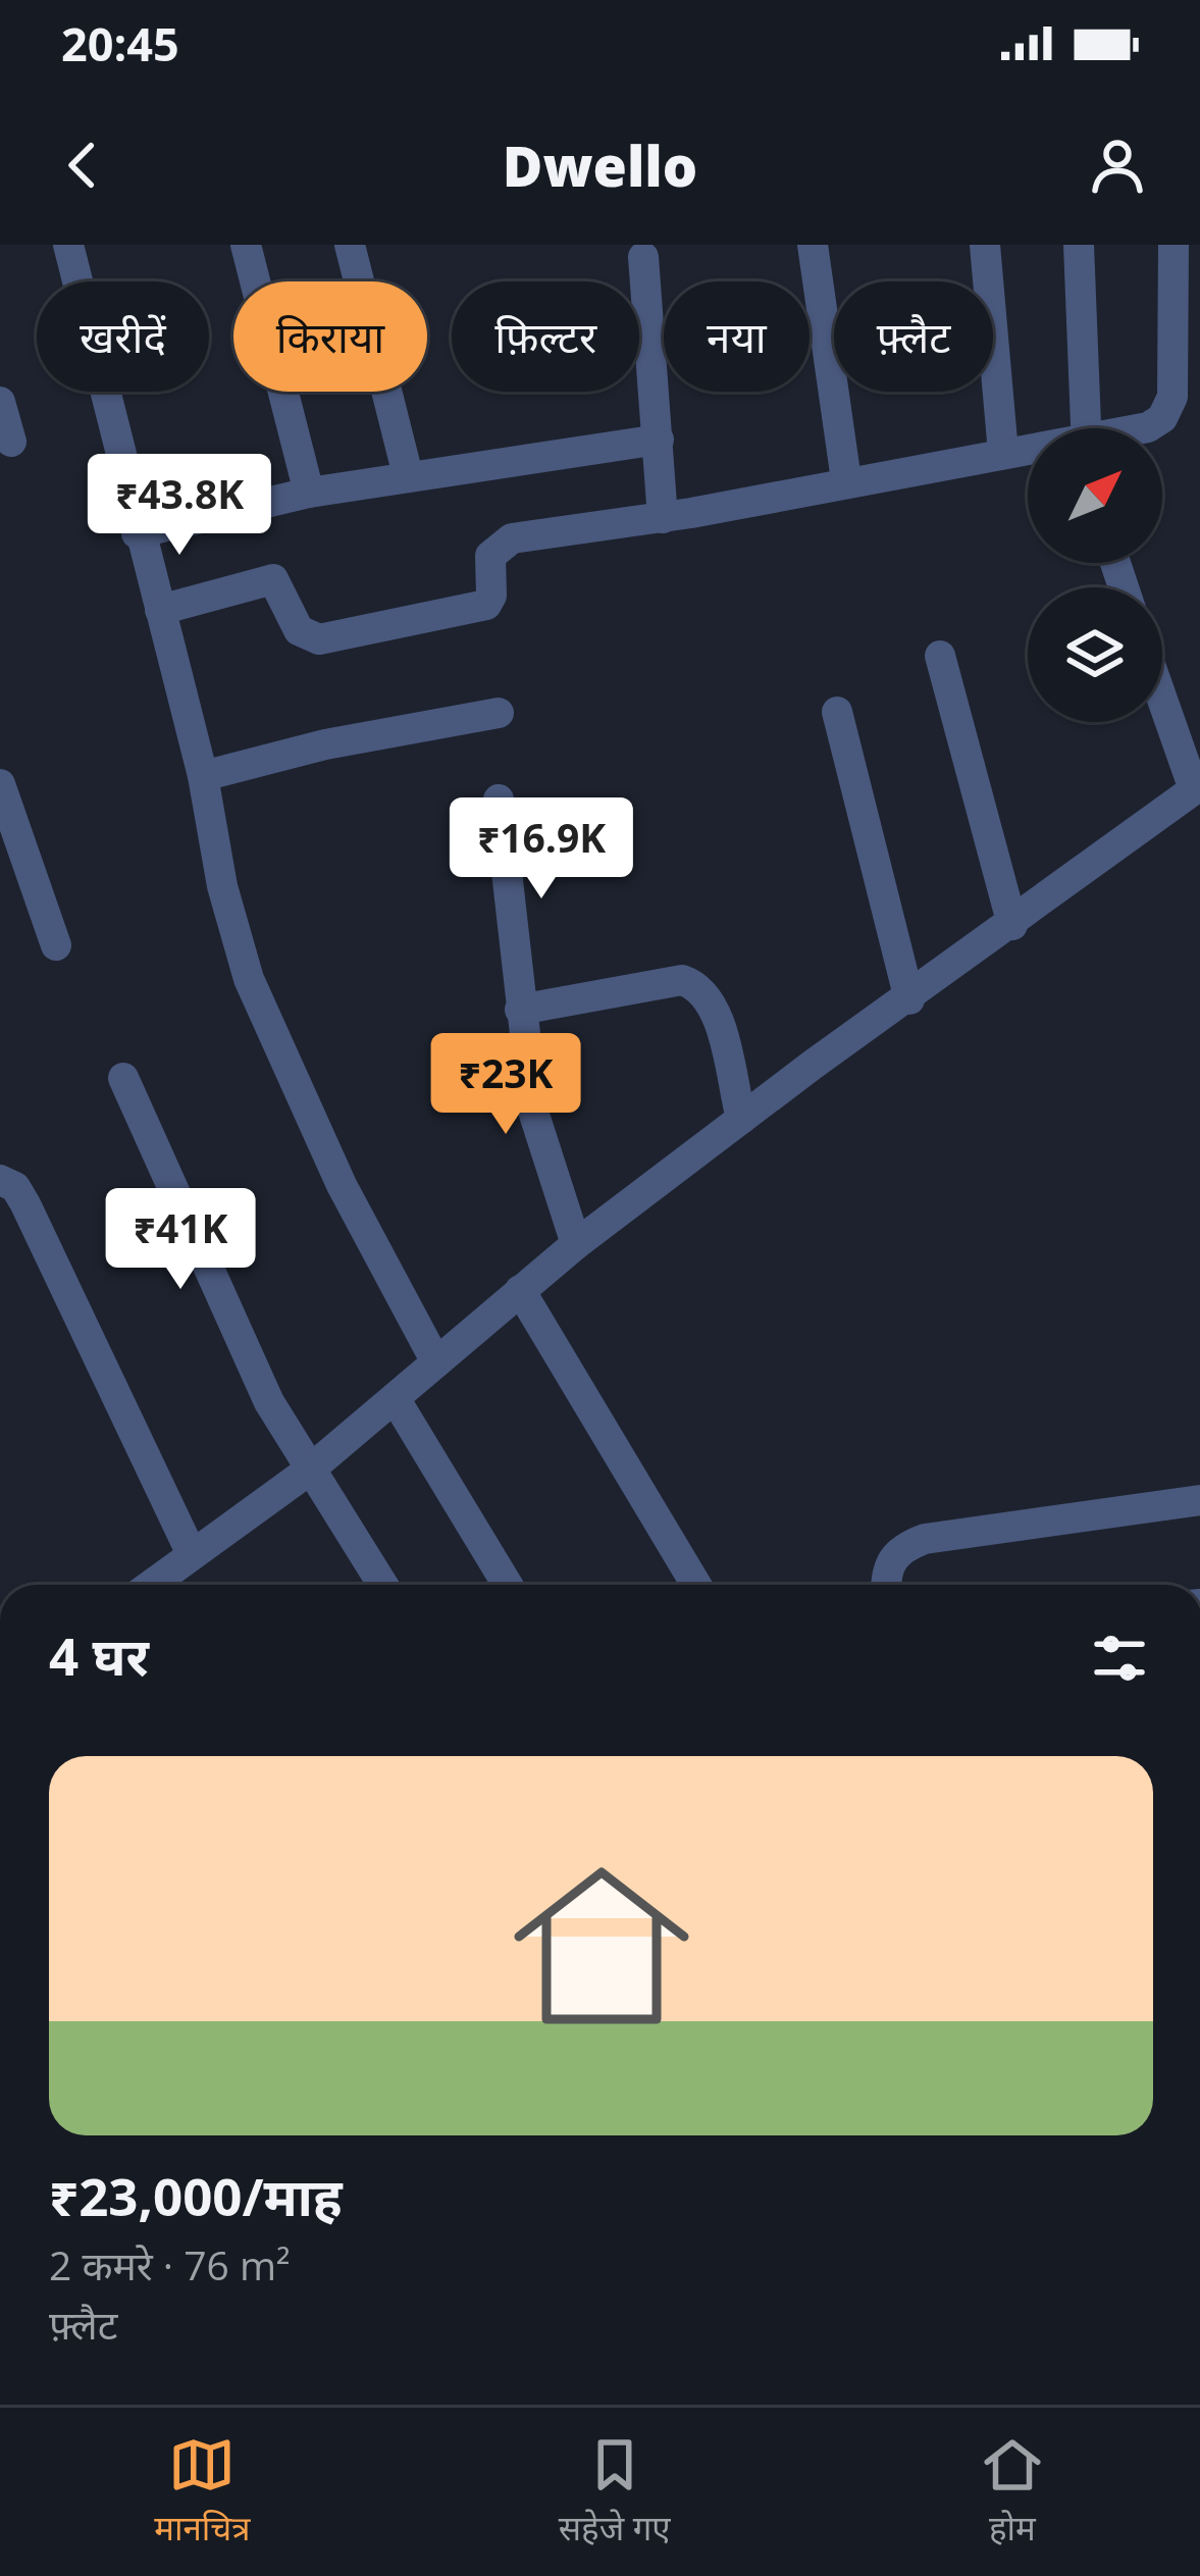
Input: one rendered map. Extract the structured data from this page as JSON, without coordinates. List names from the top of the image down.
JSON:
{
  "north": "top right",
  "page": {
    "status": "20:45",
    "header": "Dwello",
    "chip": [
      "खरीदें",
      "किराया",
      "फ़िल्टर",
      "नया",
      "फ़्लैट"
    ],
    "price": [
      "₹43.8K",
      "₹16.9K",
      "₹23K",
      "₹41K"
    ],
    "heading": "4 घर",
    "list": [
      {
        "name": "₹23,000/माह",
        "note": "2 कमरे · 76 m² · फ़्लैट"
      }
    ],
    "tabs": ["मानचित्र", "सहेजे गए", "होम"]
  }
}
